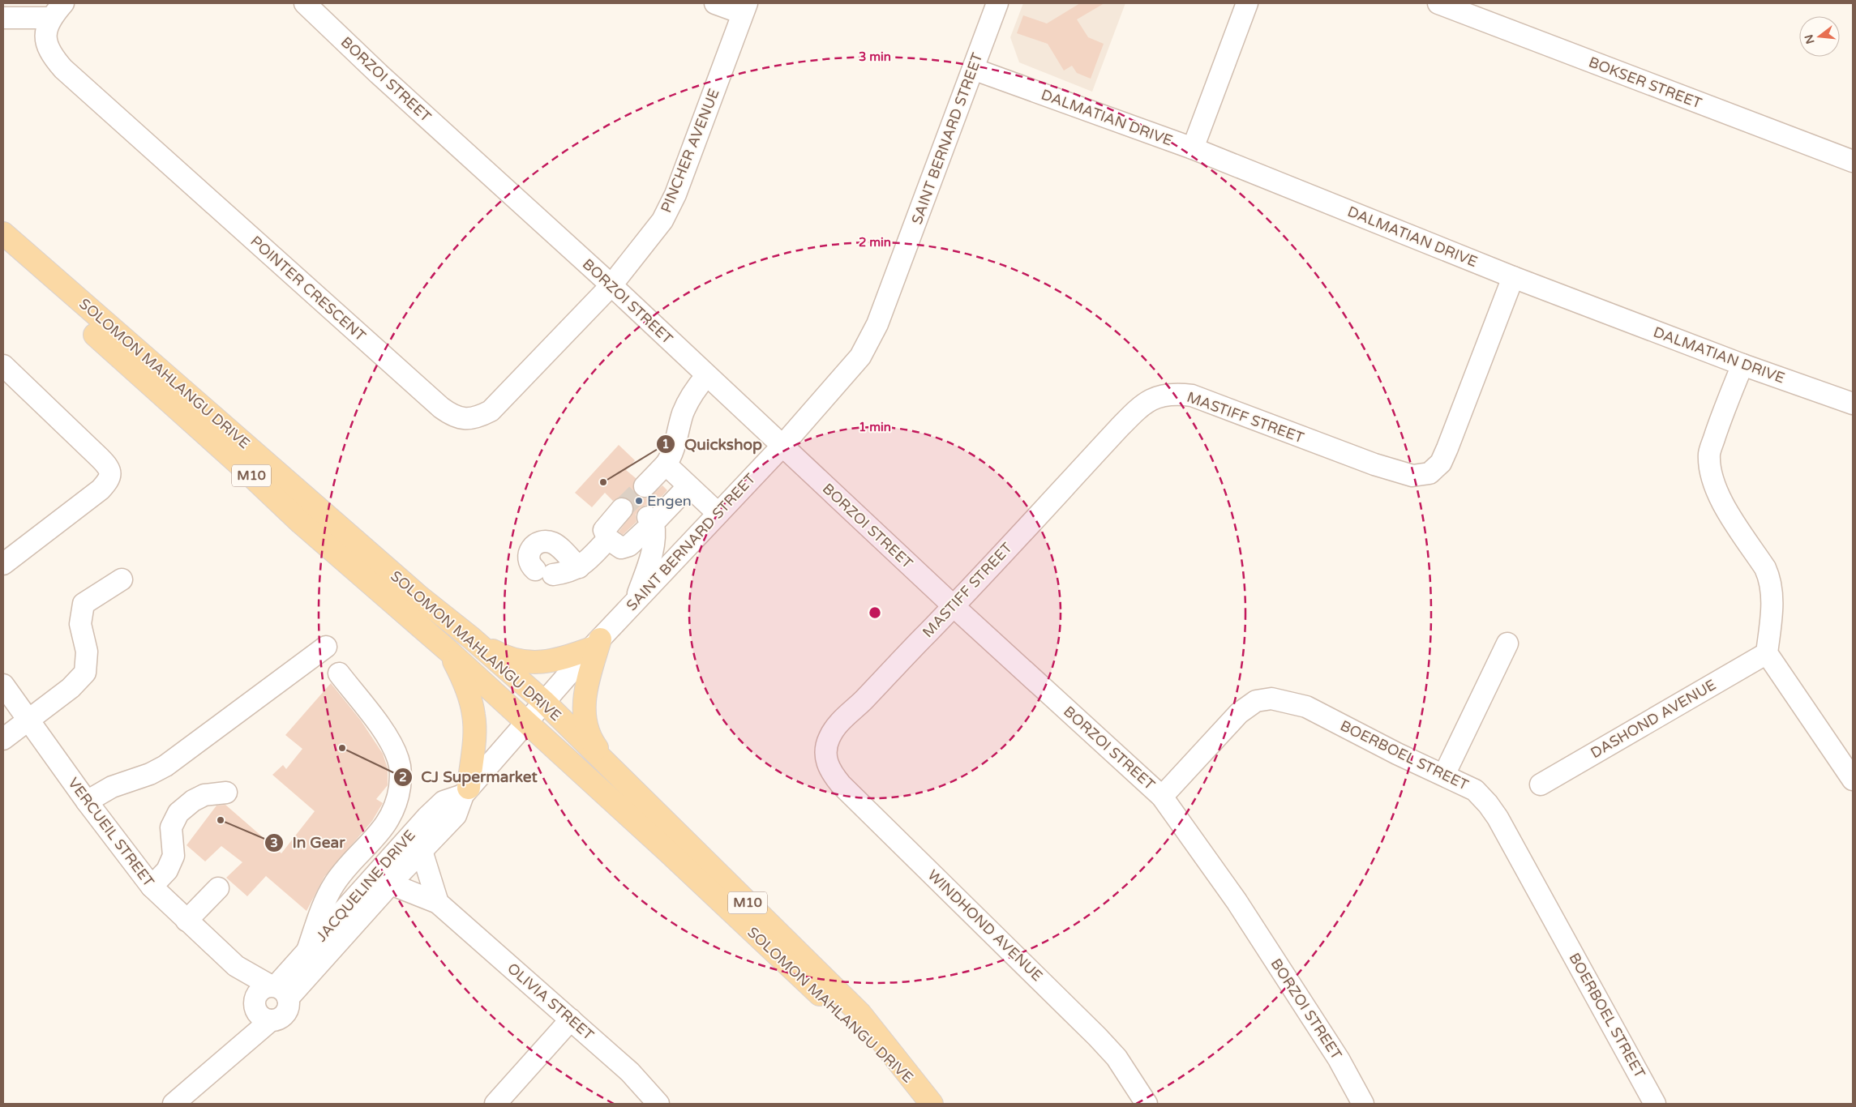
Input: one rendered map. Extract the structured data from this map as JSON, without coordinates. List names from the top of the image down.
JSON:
{
  "streets": {
    "main road": ["SOLOMON MAHLANGU DRIVE", "M10"],
    "street": [
      "BORZOI STREET",
      "BOKSER STREET",
      "DALMATIAN DRIVE",
      "SAINT BERNARD STREET",
      "PINCHER AVENUE",
      "POINTER CRESCENT",
      "MASTIFF STREET",
      "DASHOND AVENUE",
      "BOERBOEL STREET",
      "VERCUEIL STREET",
      "JACQUELINE DRIVE",
      "WINDHOND AVENUE",
      "OLIVIA STREET"
    ]
  },
  "crossings": [
    ["BORZOI STREET", "SAINT BERNARD STREET"],
    ["BORZOI STREET", "PINCHER AVENUE"],
    ["BORZOI STREET", "POINTER CRESCENT"],
    ["BORZOI STREET", "MASTIFF STREET"],
    ["BORZOI STREET", "BOERBOEL STREET"],
    ["DALMATIAN DRIVE", "SAINT BERNARD STREET"],
    ["DALMATIAN DRIVE", "MASTIFF STREET"],
    ["SAINT BERNARD STREET", "SOLOMON MAHLANGU DRIVE"],
    ["SAINT BERNARD STREET", "JACQUELINE DRIVE"],
    ["PINCHER AVENUE", "POINTER CRESCENT"],
    ["SOLOMON MAHLANGU DRIVE", "JACQUELINE DRIVE"],
    ["MASTIFF STREET", "WINDHOND AVENUE"],
    ["VERCUEIL STREET", "JACQUELINE DRIVE"],
    ["JACQUELINE DRIVE", "OLIVIA STREET"]
  ],
  "places": [
    "Quickshop",
    "Engen",
    "CJ Supermarket",
    "In Gear"
  ],
  "north": "left",
  "rings": ["3 min", "2 min", "1 min"]
}
